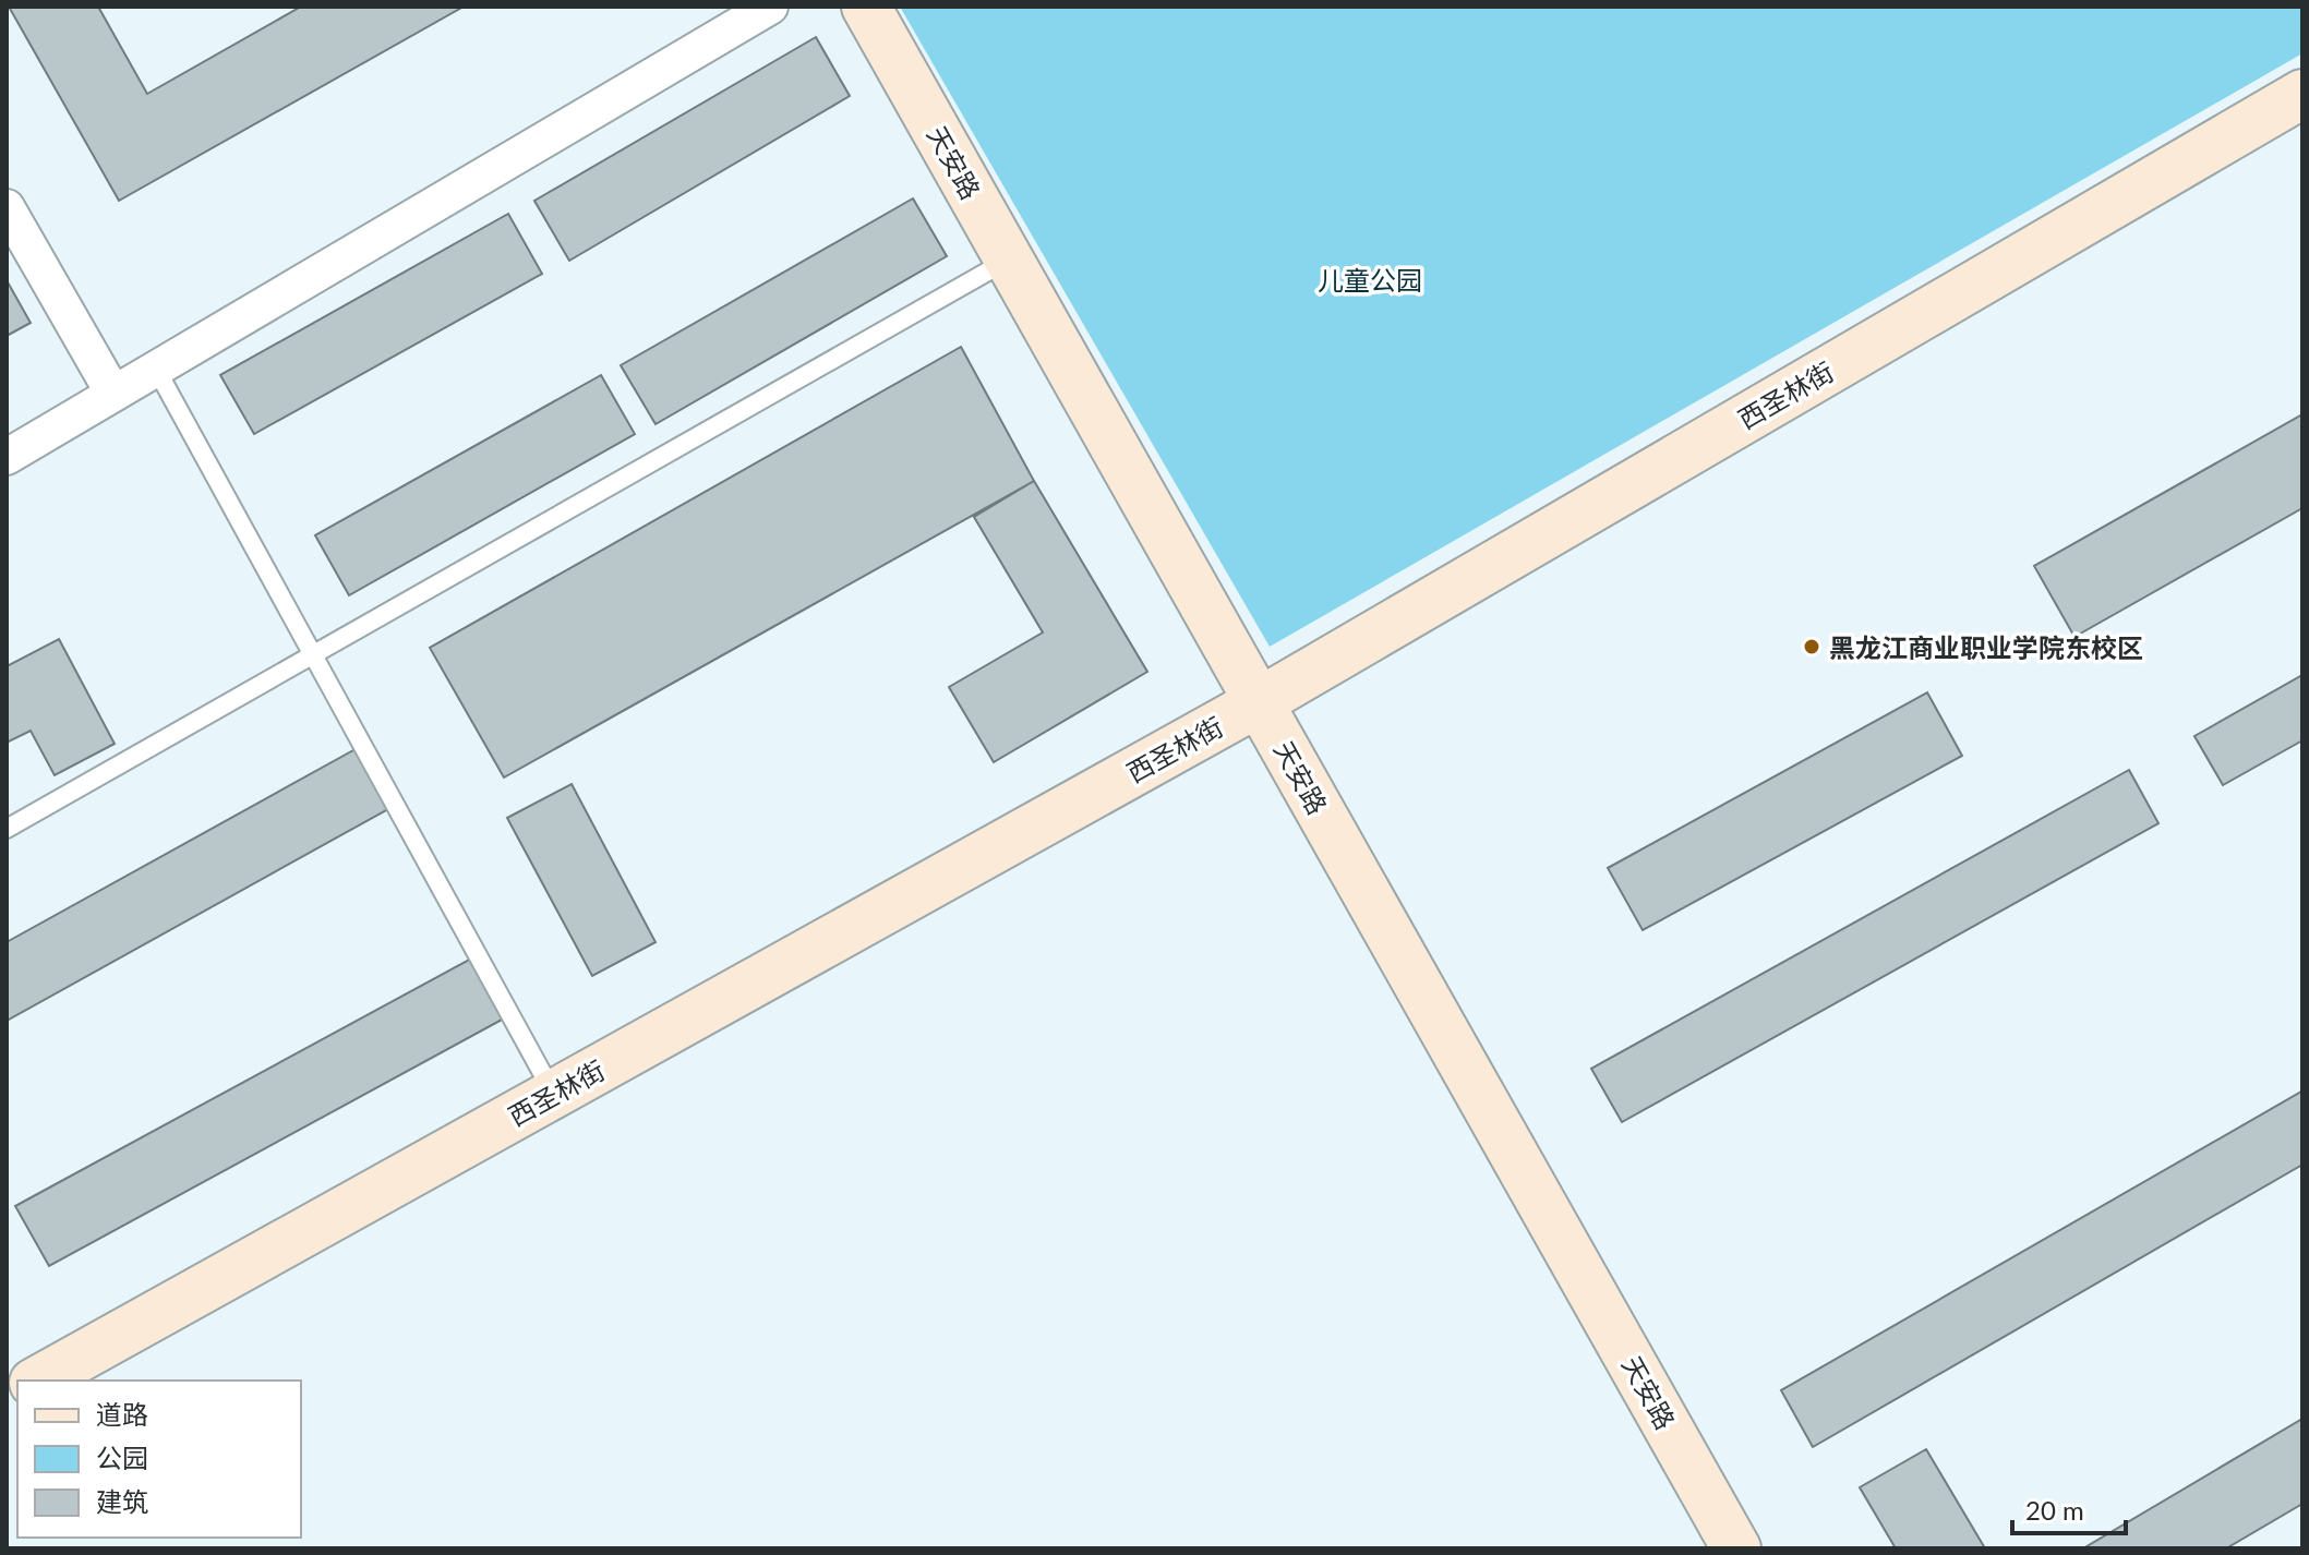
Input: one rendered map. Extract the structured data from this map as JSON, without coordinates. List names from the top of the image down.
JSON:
{
  "streets": {
    "street": ["天安路", "西圣林街"]
  },
  "crossings": [
    ["天安路", "西圣林街"]
  ],
  "parks": ["儿童公园"],
  "places": ["黑龙江商业职业学院东校区"],
  "legend": ["道路", "公园", "建筑"],
  "scale_bar": "20 m"
}
